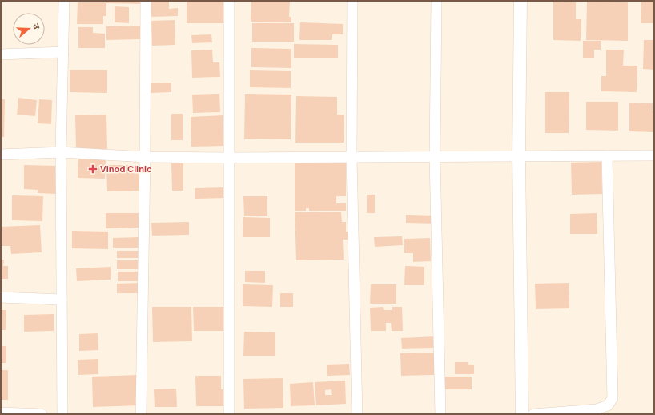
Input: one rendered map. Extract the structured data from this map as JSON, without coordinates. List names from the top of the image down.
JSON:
{
  "places": {
    "health": ["Vinod Clinic"]
  },
  "north": "right"
}
